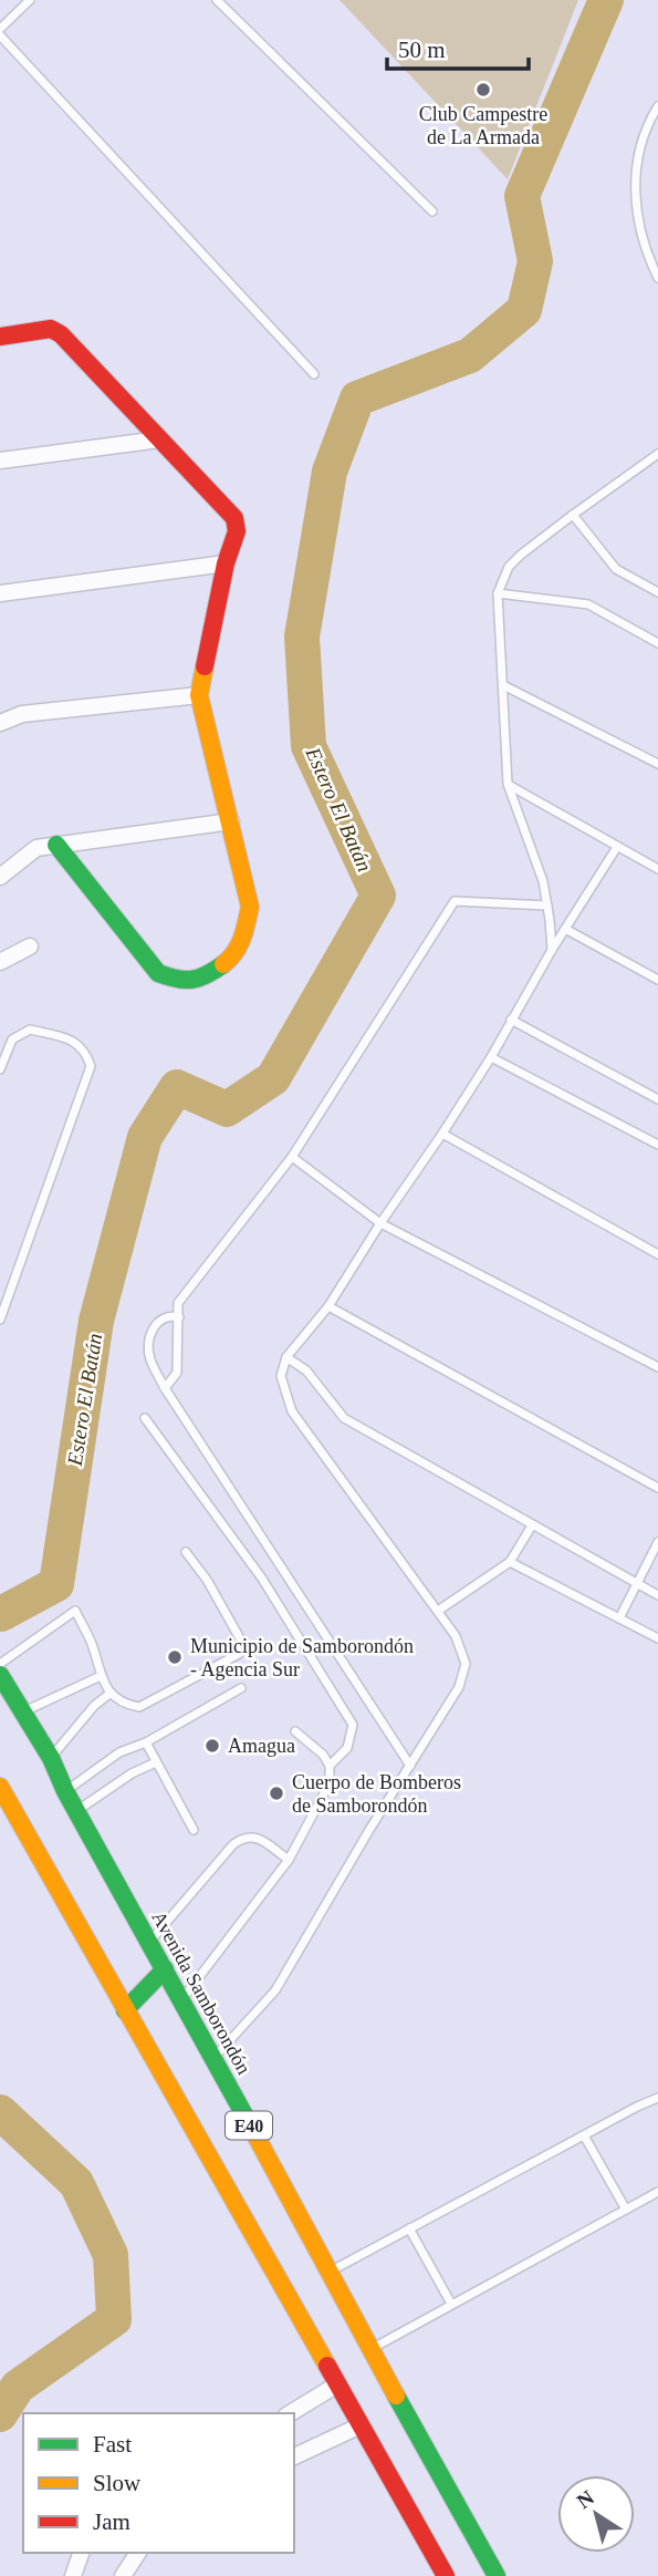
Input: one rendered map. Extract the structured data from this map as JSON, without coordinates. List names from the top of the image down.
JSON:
{
  "streets": {
    "main road": ["Avenida Samborondón", "E40"]
  },
  "water": ["Estero El Batán"],
  "places": [
    "Club Campestre de La Armada",
    "Municipio de Samborondón - Agencia Sur",
    "Amagua",
    "Cuerpo de Bomberos de Samborondón"
  ],
  "legend": ["Fast", "Slow", "Jam"],
  "scale_bar": "50 m",
  "north": "top left"
}
